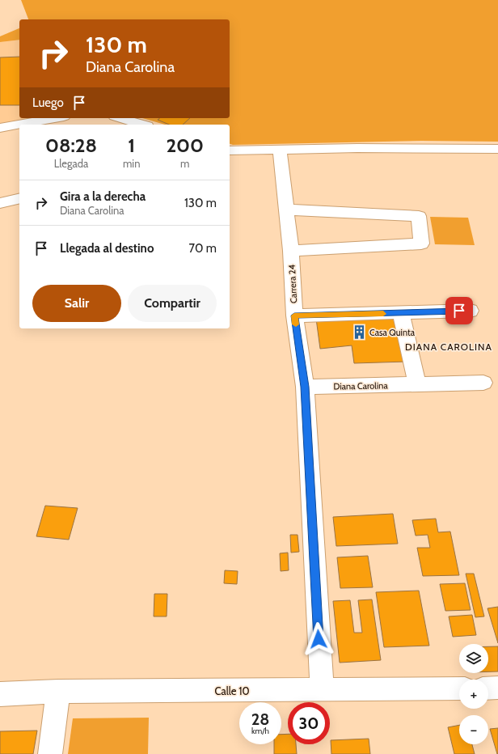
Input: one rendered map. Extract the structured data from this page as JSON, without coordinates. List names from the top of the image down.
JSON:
{
  "streets": {
    "street": ["Carrera 24", "Diana Carolina", "Calle 10"]
  },
  "crossings": [
    ["Carrera 24", "Diana Carolina"],
    ["Carrera 24", "Calle 10"]
  ],
  "districts": ["DIANA CAROLINA"],
  "places": {
    "building": ["Casa Quinta"]
  },
  "page": {
    "turn": ["130 m", "Diana Carolina"],
    "then": "Luego",
    "eta": [
      "08:28",
      "Llegada",
      "1",
      "min",
      "200",
      "m"
    ],
    "list": [
      {
        "name": "Gira a la derecha",
        "note": "Diana Carolina",
        "value": "130 m"
      },
      {
        "name": "Llegada al destino",
        "value": "70 m"
      }
    ],
    "buttons": ["Salir", "Compartir"],
    "map_buttons": ["+", "−"],
    "speed": "28 km/h",
    "limit": "30"
  }
}
